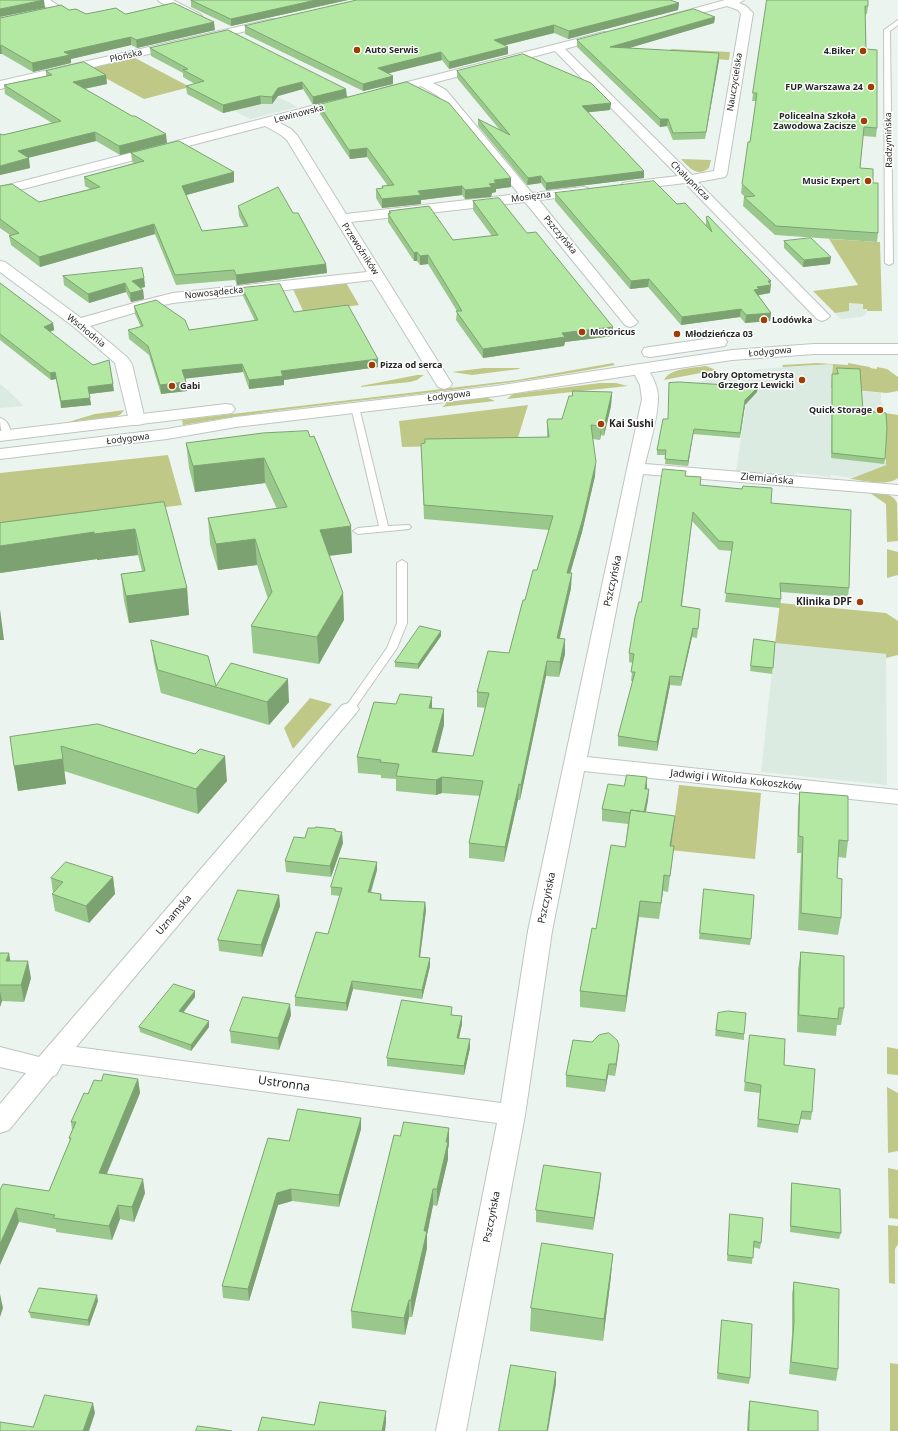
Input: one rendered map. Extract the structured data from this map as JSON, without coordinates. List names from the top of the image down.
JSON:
{
  "streets": {
    "main road": ["Łodygowa"],
    "street": [
      "Płońska",
      "Nauczycielska",
      "Lewinowska",
      "Chałupnicza",
      "Mosiężna",
      "Pszczyńska",
      "Przewoźników",
      "Nowosądecka",
      "Wschodnia",
      "Ziemiańska",
      "Jadwigi i Witolda Kokoszków",
      "Uznamska",
      "Ustronna"
    ],
    "lane": ["Radzymińska"]
  },
  "crossings": [
    ["Nauczycielska", "Chałupnicza"],
    ["Lewinowska", "Chałupnicza"],
    ["Lewinowska", "Pszczyńska"],
    ["Lewinowska", "Przewoźników"],
    ["Mosiężna", "Pszczyńska"],
    ["Mosiężna", "Przewoźników"],
    ["Pszczyńska", "Łodygowa"],
    ["Pszczyńska", "Ziemiańska"],
    ["Pszczyńska", "Jadwigi i Witolda Kokoszków"],
    ["Pszczyńska", "Ustronna"],
    ["Przewoźników", "Nowosądecka"],
    ["Przewoźników", "Łodygowa"],
    ["Nowosądecka", "Wschodnia"],
    ["Wschodnia", "Łodygowa"],
    ["Uznamska", "Ustronna"]
  ],
  "places": [
    "Auto Serwis",
    "4.Biker",
    "FUP Warszawa 24",
    "Policealna Szkoła Zawodowa Zacisze",
    "Music Expert",
    "Lodówka",
    "Motoricus",
    "Młodzieńcza 03",
    "Pizza od serca",
    "Dobry Optometrysta Grzegorz Lewicki",
    "Gabi",
    "Quick Storage",
    "Kai Sushi",
    "Klinika DPF"
  ]
}
